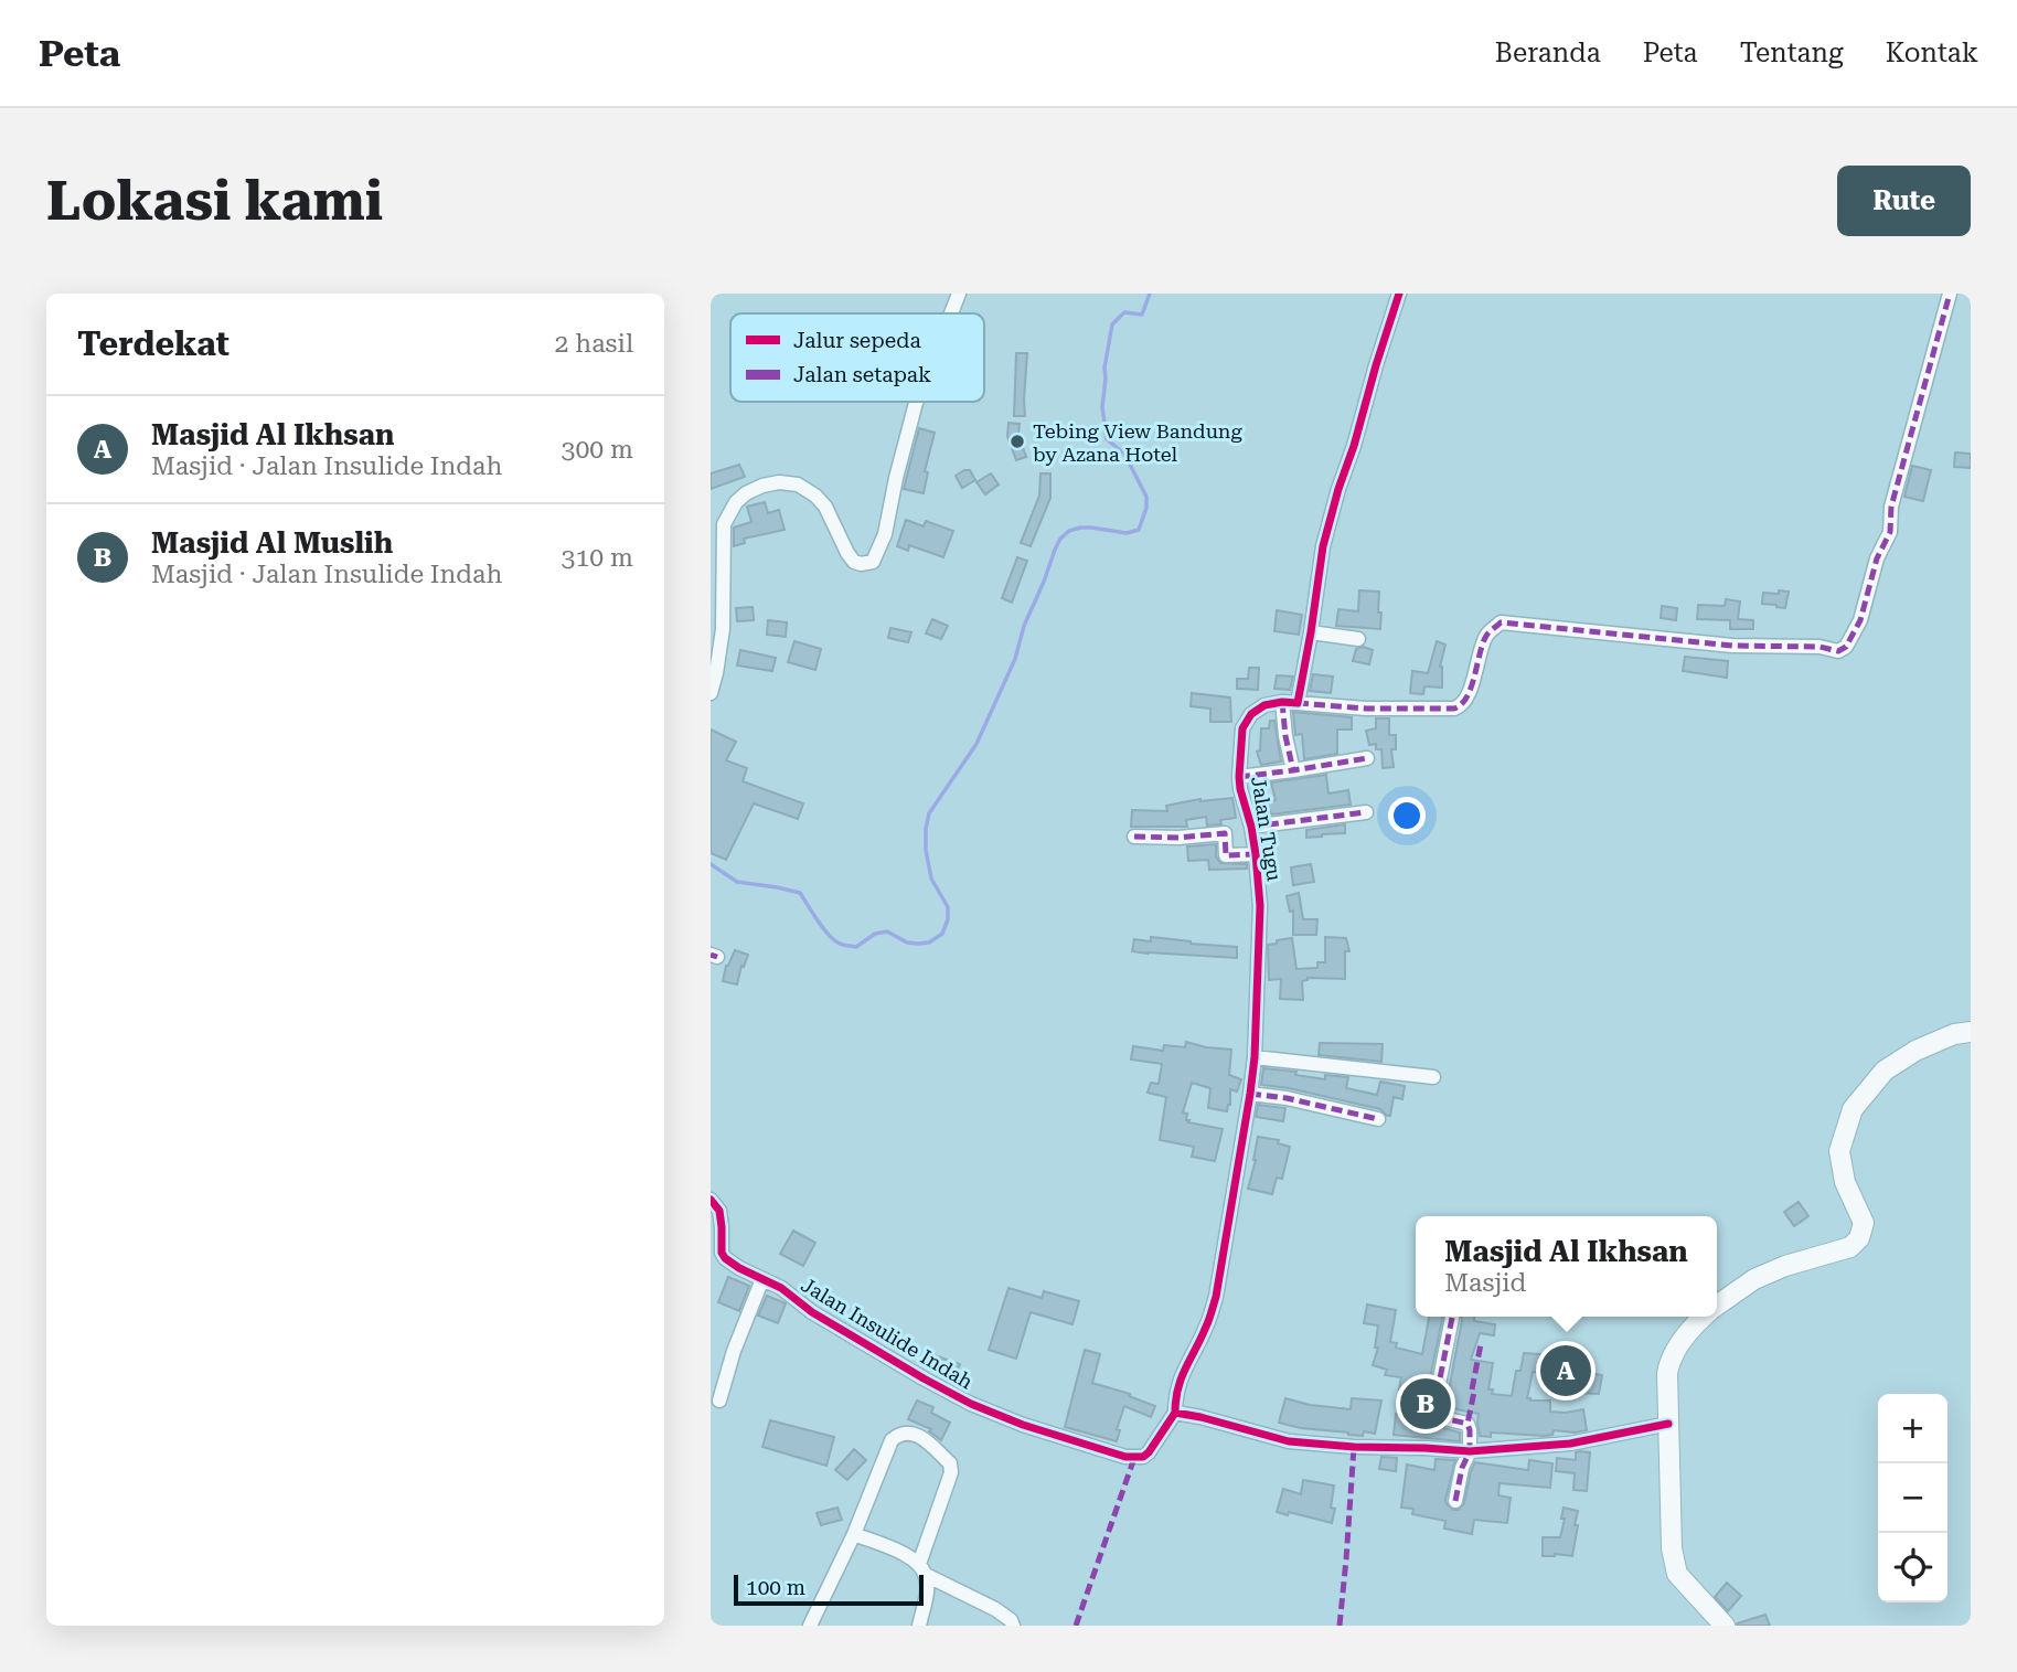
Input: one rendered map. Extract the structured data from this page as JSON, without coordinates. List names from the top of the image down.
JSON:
{
  "streets": {
    "street": ["Jalan Tugu", "Jalan Insulide Indah"]
  },
  "crossings": [
    ["Jalan Tugu", "Jalan Insulide Indah"]
  ],
  "places": ["Tebing View Bandung by Azana Hotel"],
  "legend": ["Jalur sepeda", "Jalan setapak"],
  "scale_bar": "100 m",
  "page": {
    "header": "Peta",
    "nav": [
      "Beranda",
      "Peta",
      "Tentang",
      "Kontak"
    ],
    "buttons": "Rute",
    "title": "Lokasi kami",
    "heading": ["Terdekat", "2 hasil"],
    "list": [
      {
        "mark": "A",
        "name": "Masjid Al Ikhsan",
        "note": "Masjid · Jalan Insulide Indah",
        "value": "300 m"
      },
      {
        "mark": "B",
        "name": "Masjid Al Muslih",
        "note": "Masjid · Jalan Insulide Indah",
        "value": "310 m"
      }
    ],
    "popup": ["Masjid Al Ikhsan", "Masjid"],
    "pins": ["A", "B"],
    "map_buttons": ["+", "−"],
    "scale": "100 m"
  }
}
